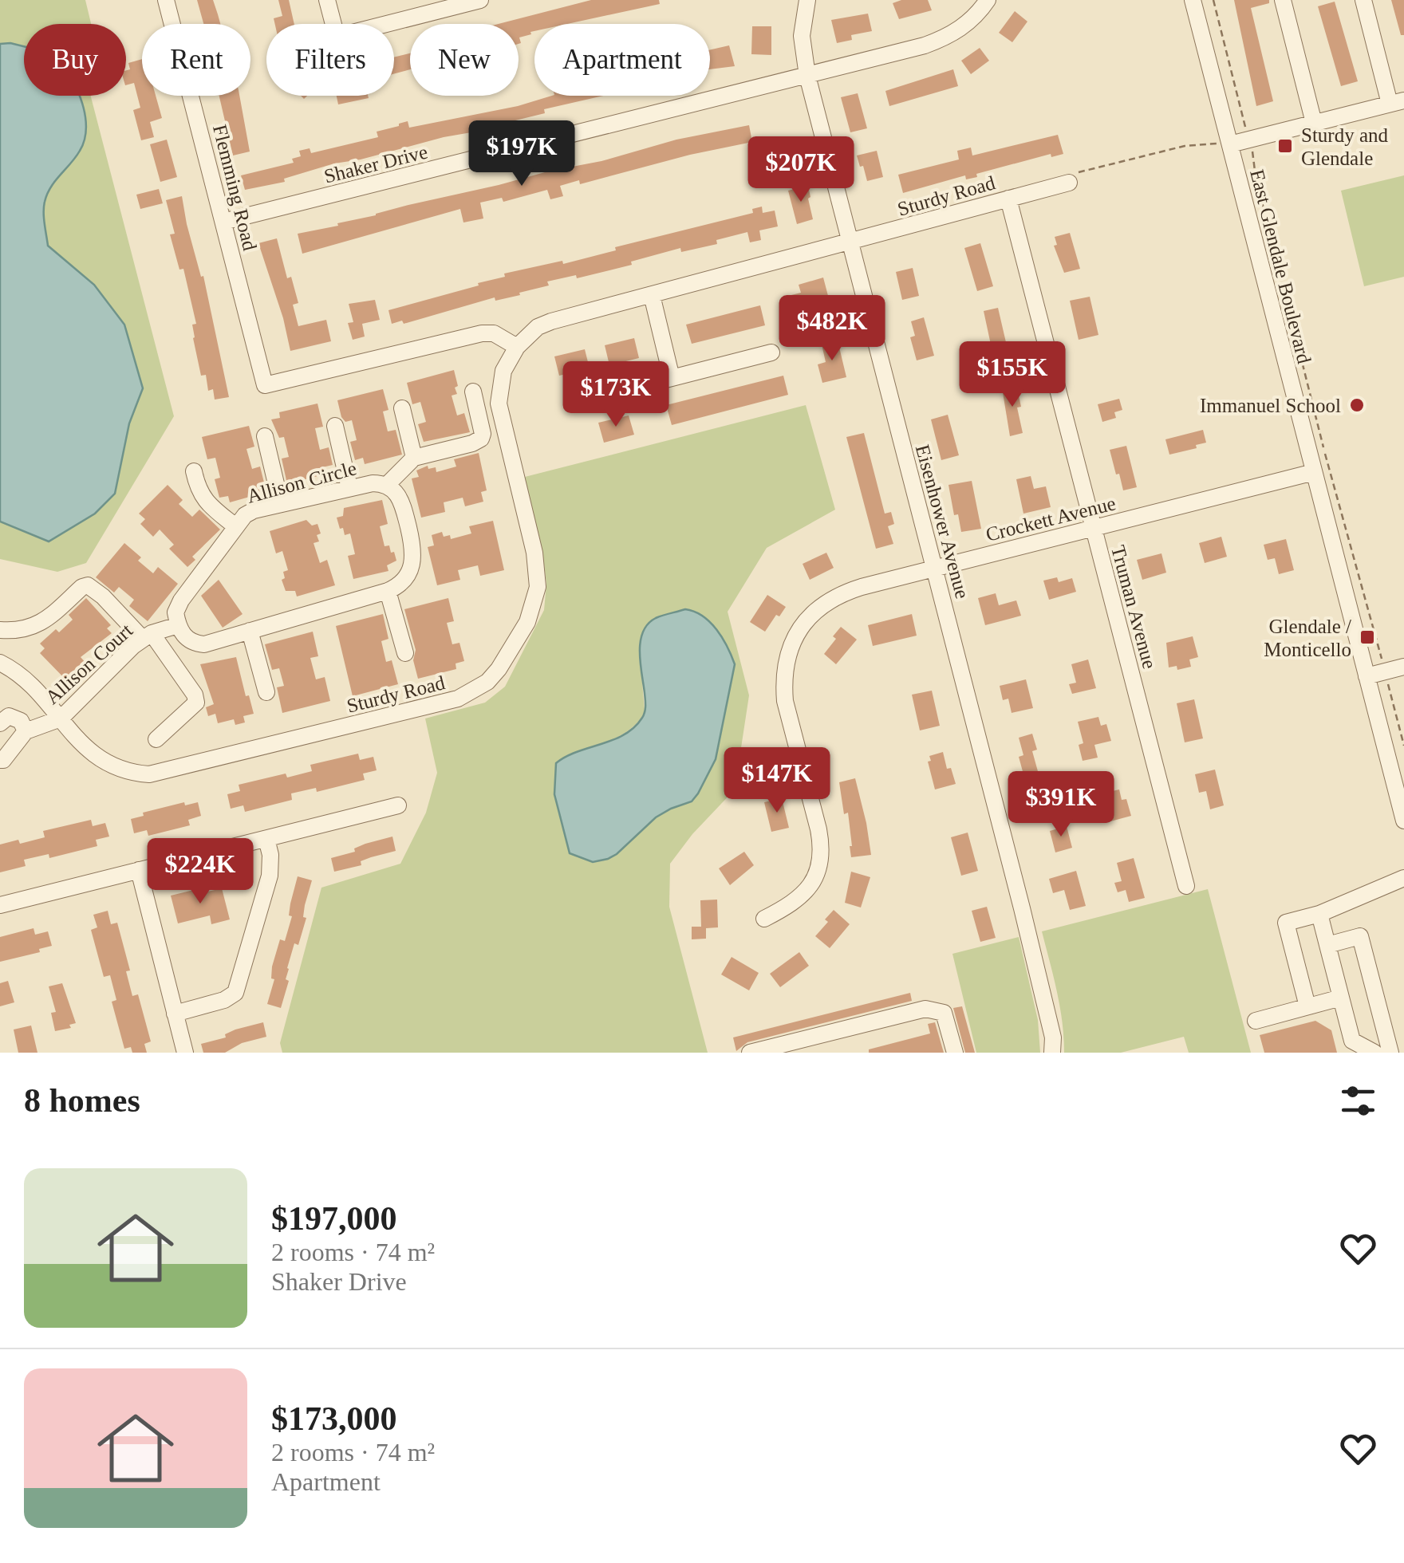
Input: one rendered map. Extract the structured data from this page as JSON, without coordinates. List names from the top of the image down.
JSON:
{
  "streets": {
    "street": [
      "Shaker Drive",
      "Flemming Road",
      "Sturdy Road",
      "East Glendale Boulevard",
      "Allison Circle",
      "Crockett Avenue",
      "Eisenhower Avenue",
      "Truman Avenue",
      "Allison Court"
    ]
  },
  "crossings": [
    ["Shaker Drive", "Flemming Road"],
    ["Shaker Drive", "Eisenhower Avenue"],
    ["Flemming Road", "Sturdy Road"],
    ["Sturdy Road", "Eisenhower Avenue"],
    ["Sturdy Road", "Truman Avenue"],
    ["Sturdy Road", "Allison Court"],
    ["East Glendale Boulevard", "Crockett Avenue"],
    ["Allison Circle", "Allison Court"],
    ["Crockett Avenue", "Eisenhower Avenue"],
    ["Crockett Avenue", "Truman Avenue"]
  ],
  "places": {
    "transit": ["Sturdy and Glendale", "Glendale / Monticello"],
    "other": ["Immanuel School"]
  },
  "page": {
    "chip": [
      "Buy",
      "Rent",
      "Filters",
      "New",
      "Apartment"
    ],
    "price": [
      "$197K",
      "$207K",
      "$482K",
      "$155K",
      "$173K",
      "$147K",
      "$391K",
      "$224K"
    ],
    "heading": "8 homes",
    "list": [
      {
        "name": "$197,000",
        "note": "2 rooms · 74 m² · Shaker Drive"
      },
      {
        "name": "$173,000",
        "note": "2 rooms · 74 m² · Apartment"
      }
    ]
  }
}
